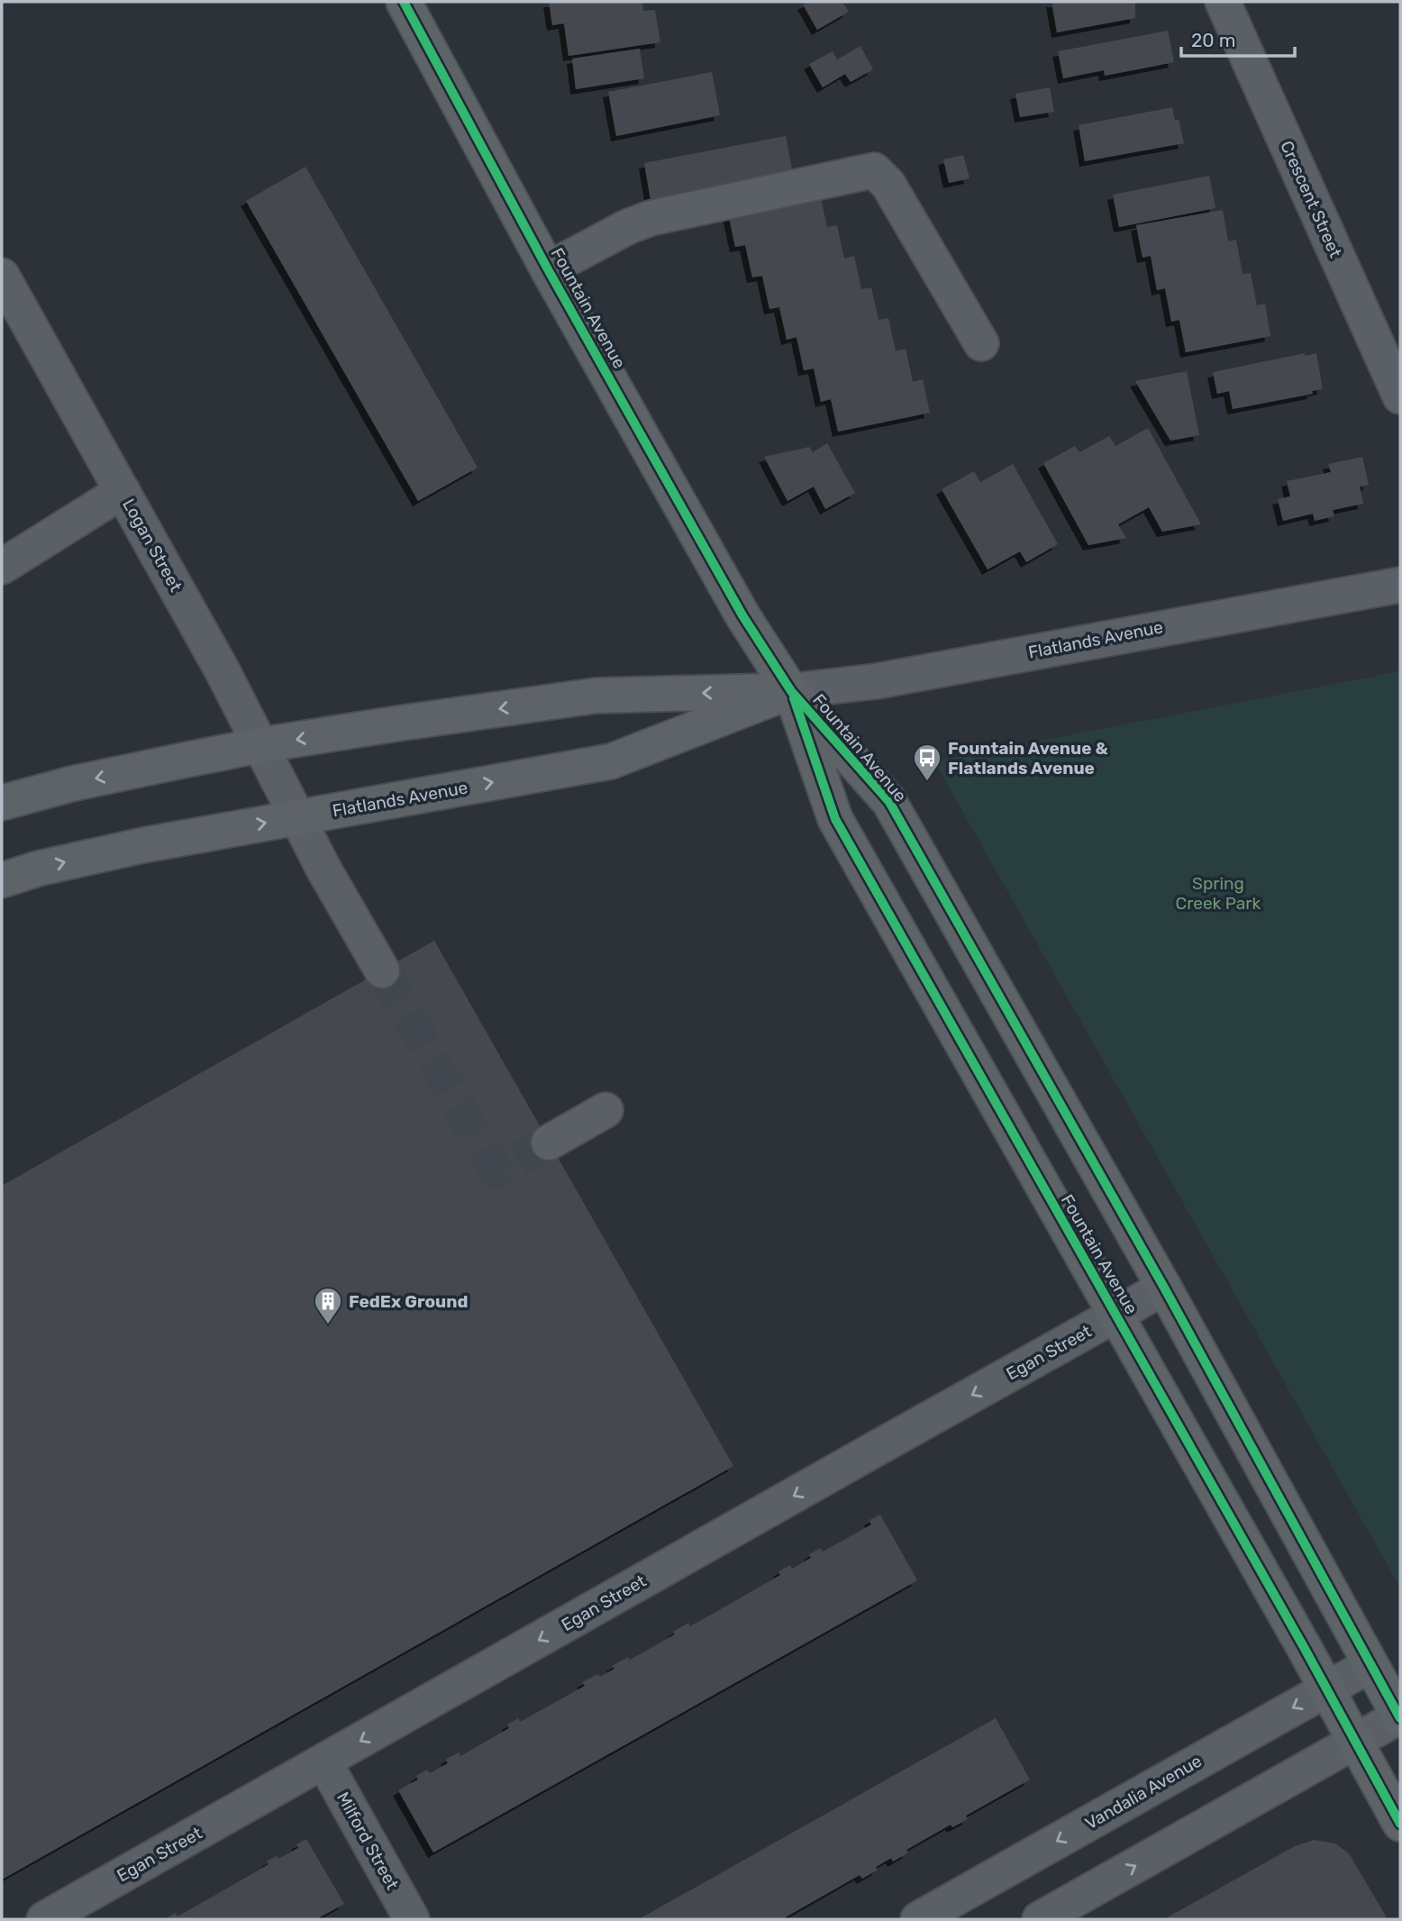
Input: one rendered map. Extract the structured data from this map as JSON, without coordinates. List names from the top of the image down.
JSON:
{
  "streets": {
    "main road": ["Fountain Avenue", "Flatlands Avenue"],
    "street": [
      "Crescent Street",
      "Logan Street",
      "Egan Street",
      "Vandalia Avenue",
      "Milford Street"
    ]
  },
  "crossings": [
    ["Fountain Avenue", "Flatlands Avenue"],
    ["Fountain Avenue", "Egan Street"],
    ["Fountain Avenue", "Vandalia Avenue"],
    ["Logan Street", "Flatlands Avenue"],
    ["Egan Street", "Milford Street"]
  ],
  "one_way": ["Egan Street"],
  "parks": ["Spring Creek Park"],
  "places": {
    "bus stop": ["Fountain Avenue & Flatlands Avenue"],
    "building": ["FedEx Ground"]
  },
  "scale_bar": "20 m"
}
